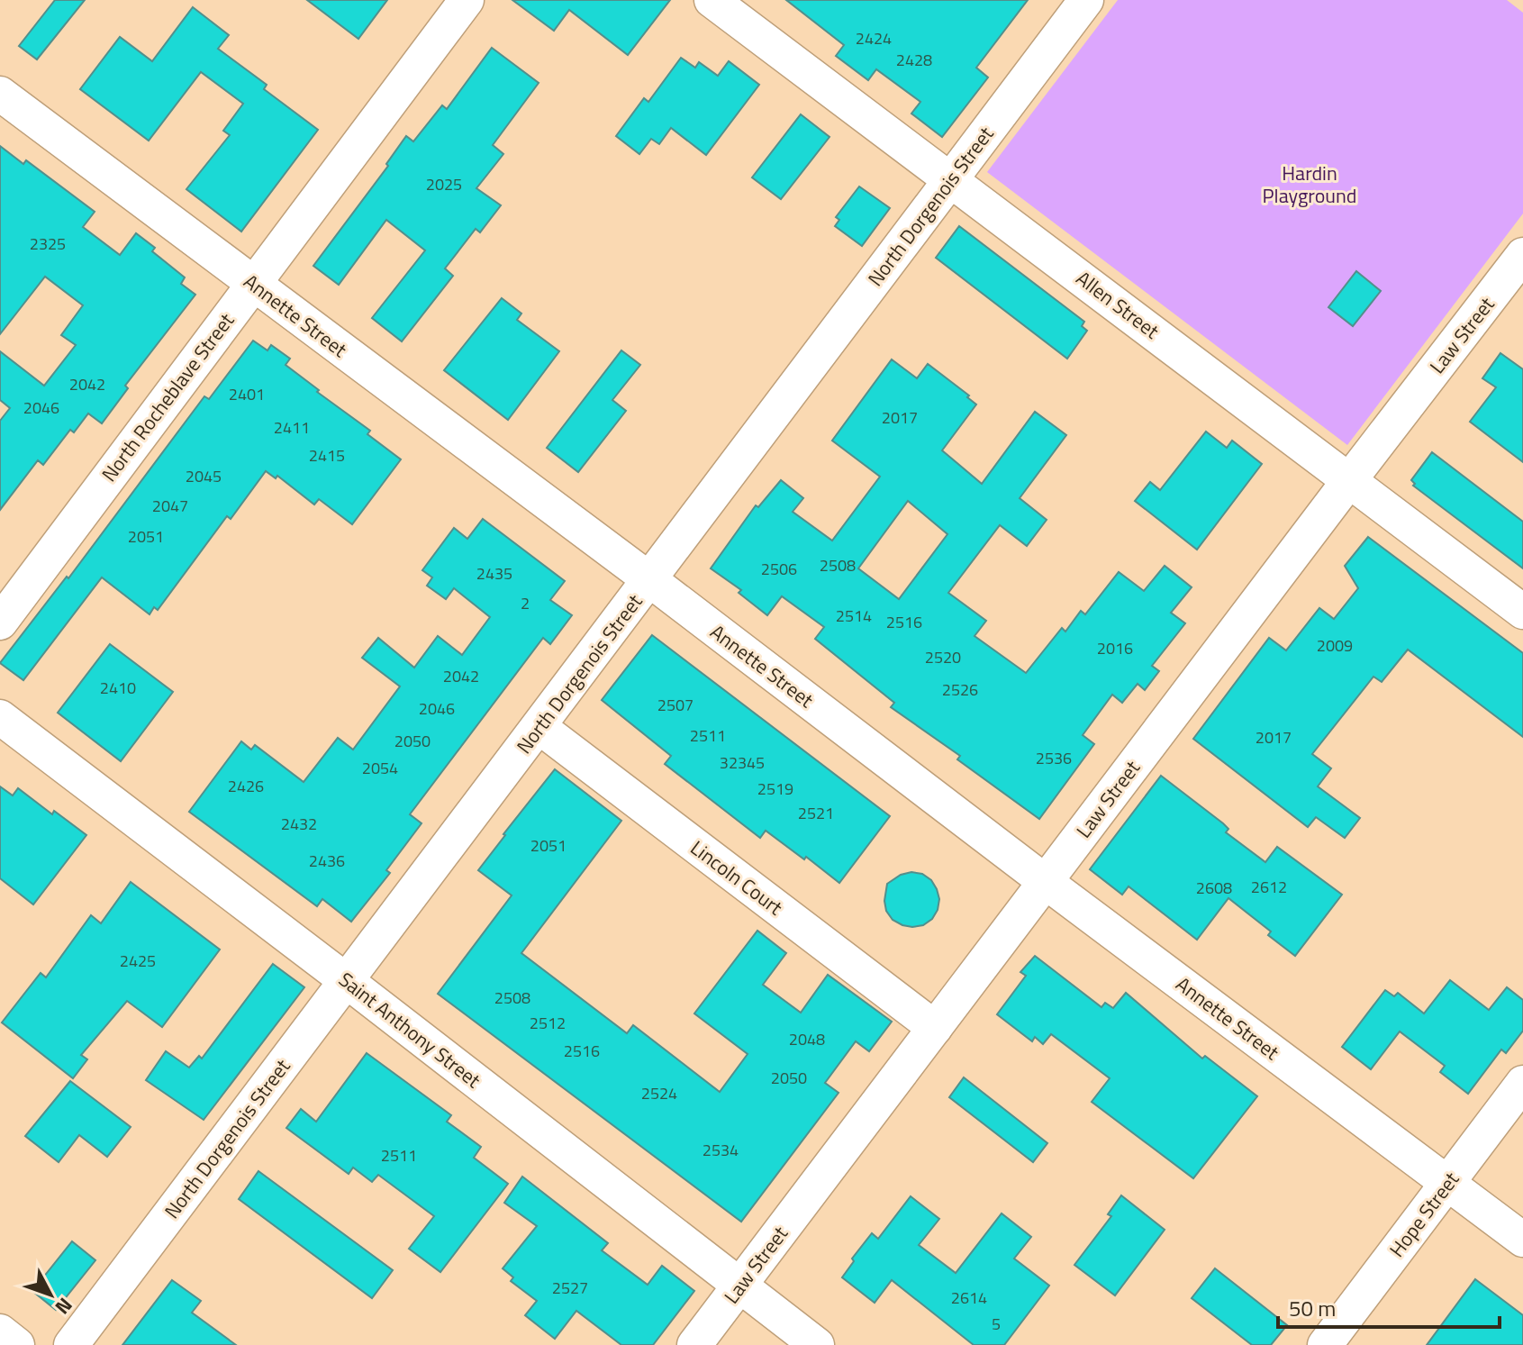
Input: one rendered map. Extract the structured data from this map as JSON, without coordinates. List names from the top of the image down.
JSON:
{
  "streets": {
    "street": [
      "North Dorgenois Street",
      "Allen Street",
      "Annette Street",
      "Law Street",
      "North Rocheblave Street",
      "Lincoln Court",
      "Saint Anthony Street",
      "Hope Street"
    ]
  },
  "crossings": [
    ["North Dorgenois Street", "Allen Street"],
    ["North Dorgenois Street", "Annette Street"],
    ["North Dorgenois Street", "Lincoln Court"],
    ["North Dorgenois Street", "Saint Anthony Street"],
    ["Allen Street", "Law Street"],
    ["Annette Street", "Law Street"],
    ["Annette Street", "North Rocheblave Street"],
    ["Annette Street", "Hope Street"],
    ["Law Street", "Lincoln Court"],
    ["Law Street", "Saint Anthony Street"]
  ],
  "parks": ["Hardin Playground"],
  "house_numbers": [
    "2424",
    "2428",
    "2025",
    "2325",
    "2042",
    "2401",
    "2046",
    "2017",
    "2411",
    "2415",
    "2045",
    "2047",
    "2051",
    "2508",
    "2506",
    "2435",
    "2",
    "2514",
    "2516",
    "2009",
    "2016",
    "2520",
    "2042",
    "2410",
    "2526",
    "2507",
    "2046",
    "2511",
    "2017",
    "2050",
    "2536",
    "32345",
    "2054",
    "2426",
    "2519",
    "2521",
    "2432",
    "2051",
    "2436",
    "2612",
    "2608",
    "2425",
    "2508",
    "2512",
    "2048",
    "2516",
    "2050",
    "2524",
    "2534",
    "2511",
    "2527",
    "2614",
    "5"
  ],
  "scale_bar": "50 m",
  "north": "bottom right"
}
